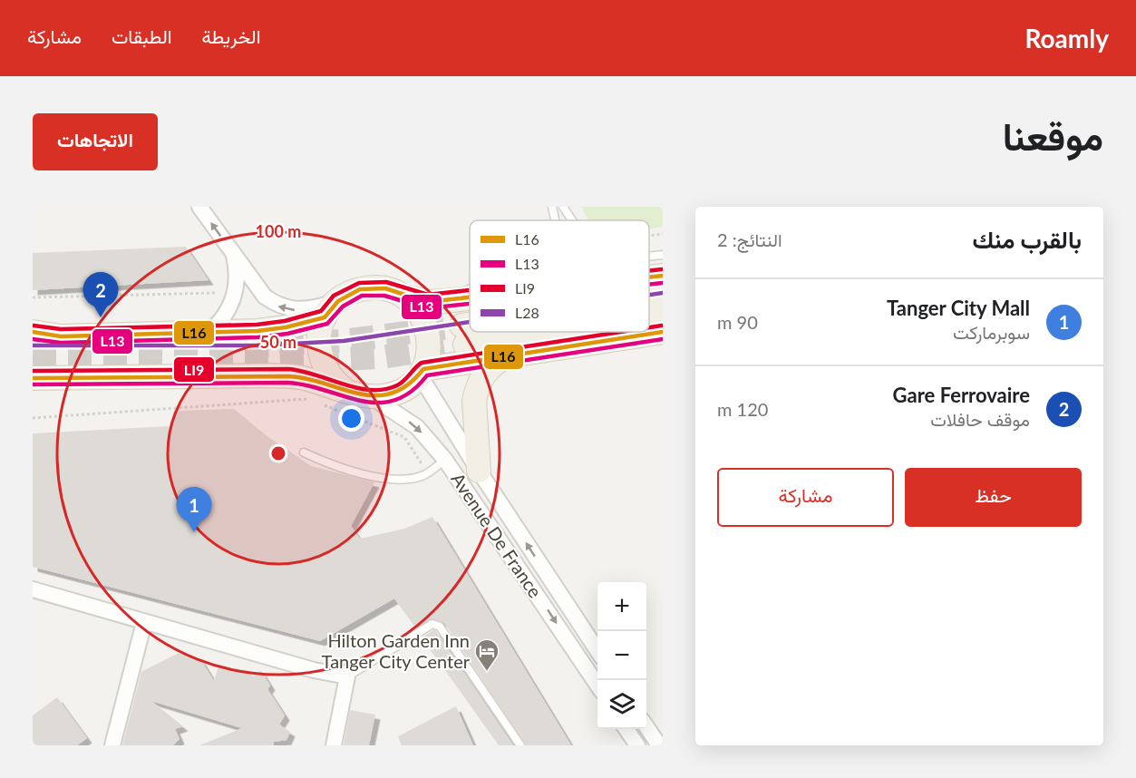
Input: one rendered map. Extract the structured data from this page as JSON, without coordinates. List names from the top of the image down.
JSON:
{
  "streets": {
    "street": ["Avenue De France"]
  },
  "places": {
    "hotel": ["Hilton Garden Inn Tanger City Center"]
  },
  "lines": [
    "transit line LI9",
    "transit line L16",
    "transit line L13",
    "transit line L28"
  ],
  "legend": [
    "L16",
    "L13",
    "LI9",
    "L28"
  ],
  "page": {
    "header": "Roamly",
    "nav": ["الخريطة", "الطبقات", "مشاركة"],
    "title": "موقعنا",
    "buttons": [
      "الاتجاهات",
      ["حفظ", "مشاركة"]
    ],
    "heading": ["بالقرب منك", "النتائج: 2"],
    "pins": ["2", "1"],
    "list": [
      {
        "mark": "1",
        "name": "Tanger City Mall",
        "note": "سوبرماركت",
        "value": "90 m"
      },
      {
        "mark": "2",
        "name": "Gare Ferrovaire",
        "note": "موقف حافلات",
        "value": "120 m"
      }
    ],
    "map_buttons": ["+", "−"]
  },
  "rings": ["100 m", "50 m"]
}
